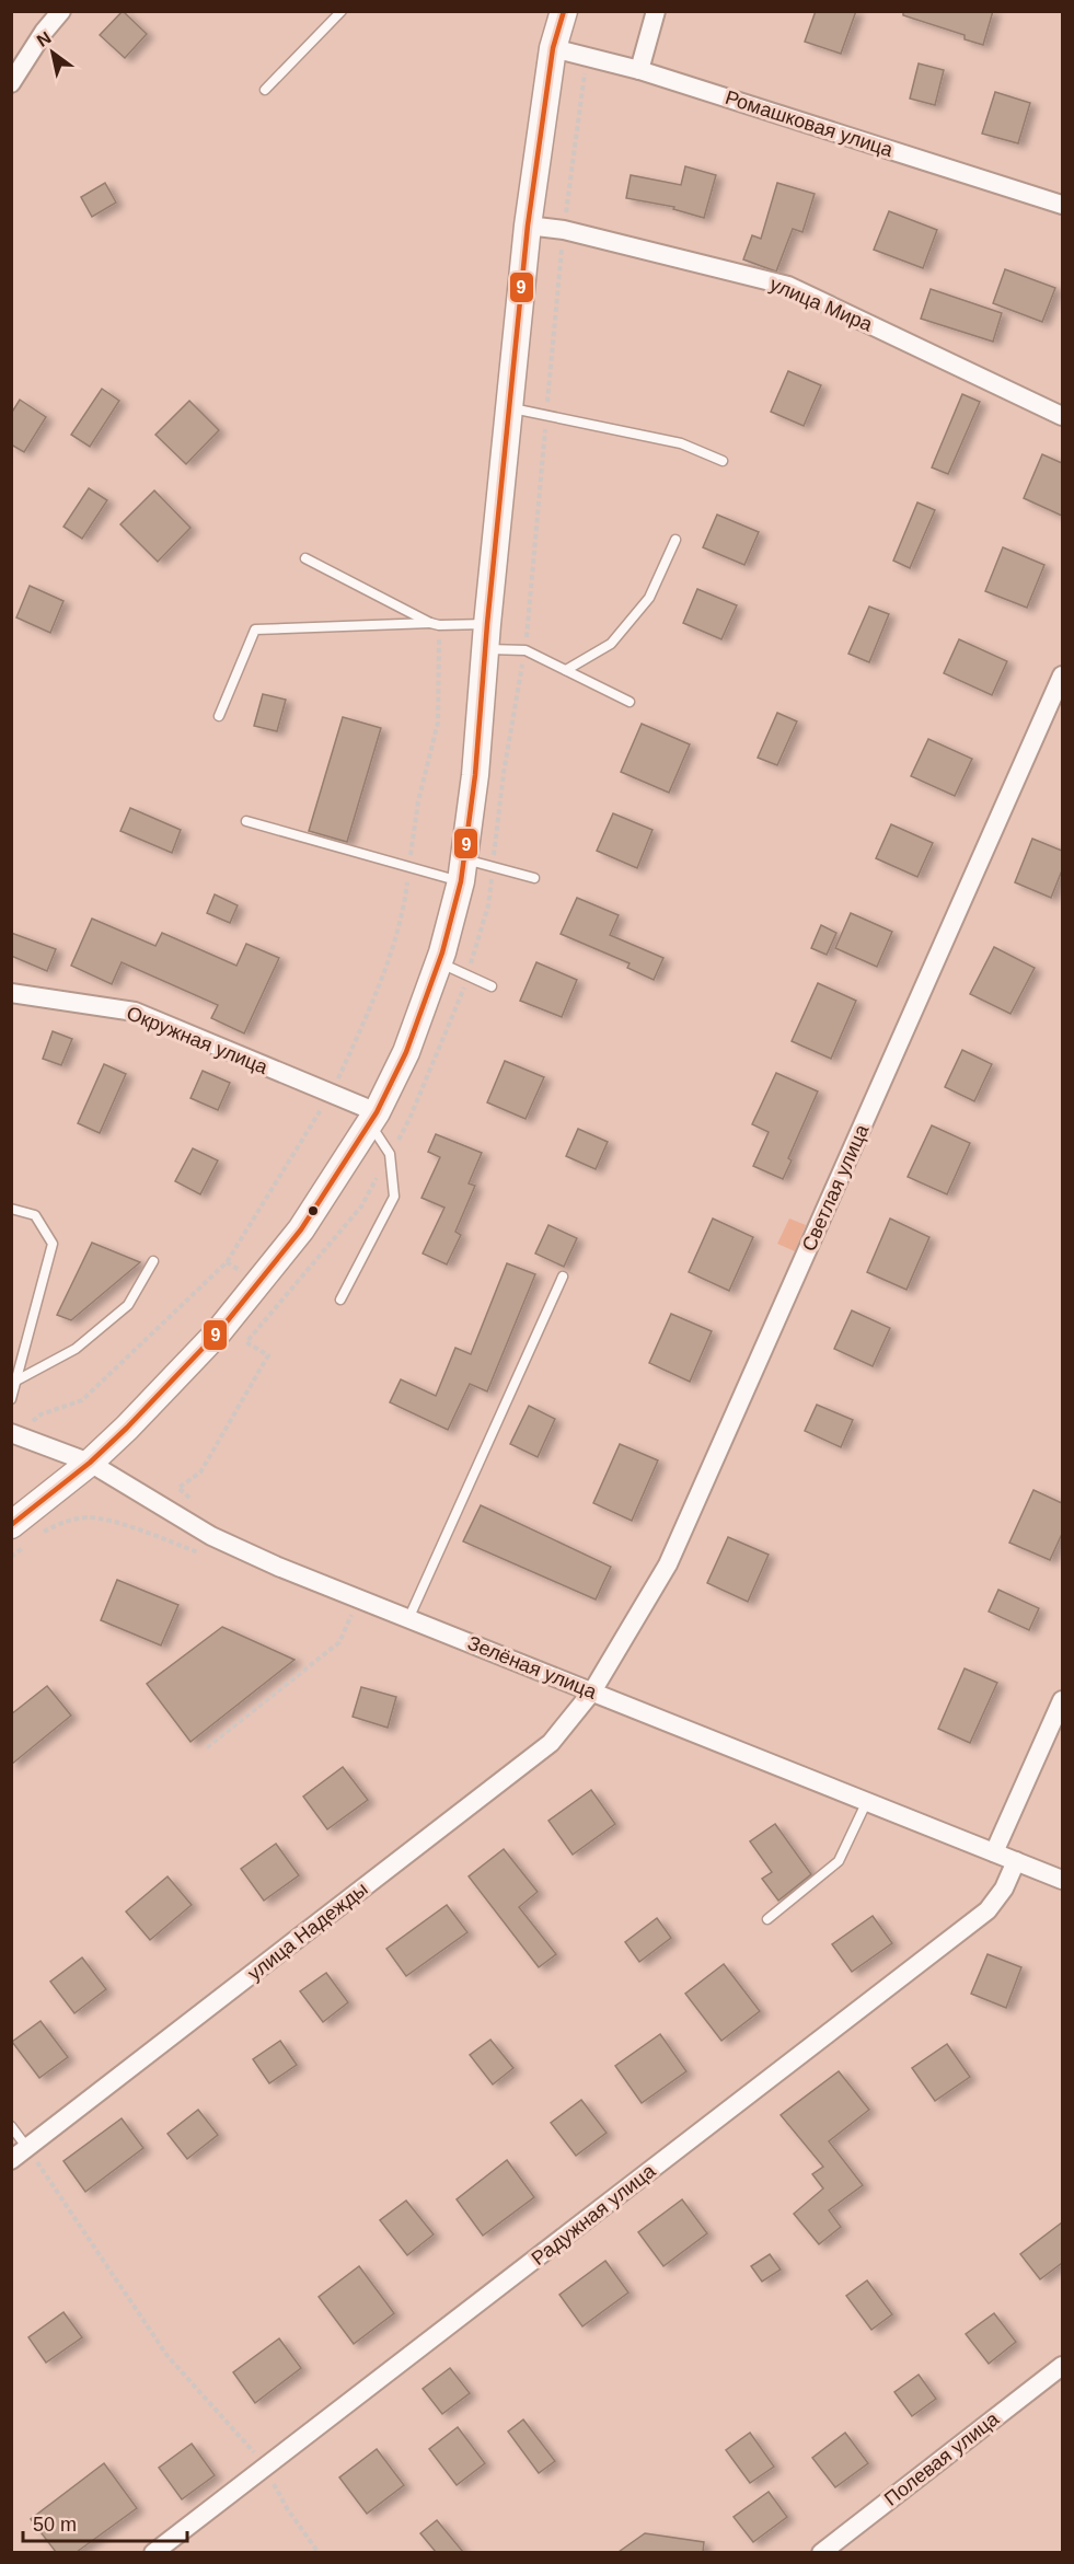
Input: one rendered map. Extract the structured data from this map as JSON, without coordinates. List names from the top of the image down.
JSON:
{
  "streets": {
    "street": [
      "Ромашковая улица",
      "улица Мира",
      "Окружная улица",
      "Светлая улица",
      "Зелёная улица",
      "улица Надежды",
      "Радужная улица",
      "Полевая улица"
    ]
  },
  "crossings": [
    ["Светлая улица", "Зелёная улица"],
    ["Светлая улица", "улица Надежды"],
    ["Зелёная улица", "улица Надежды"],
    ["Зелёная улица", "Радужная улица"]
  ],
  "lines": ["transit line 9"],
  "scale_bar": "50 m",
  "north": "top left"
}
